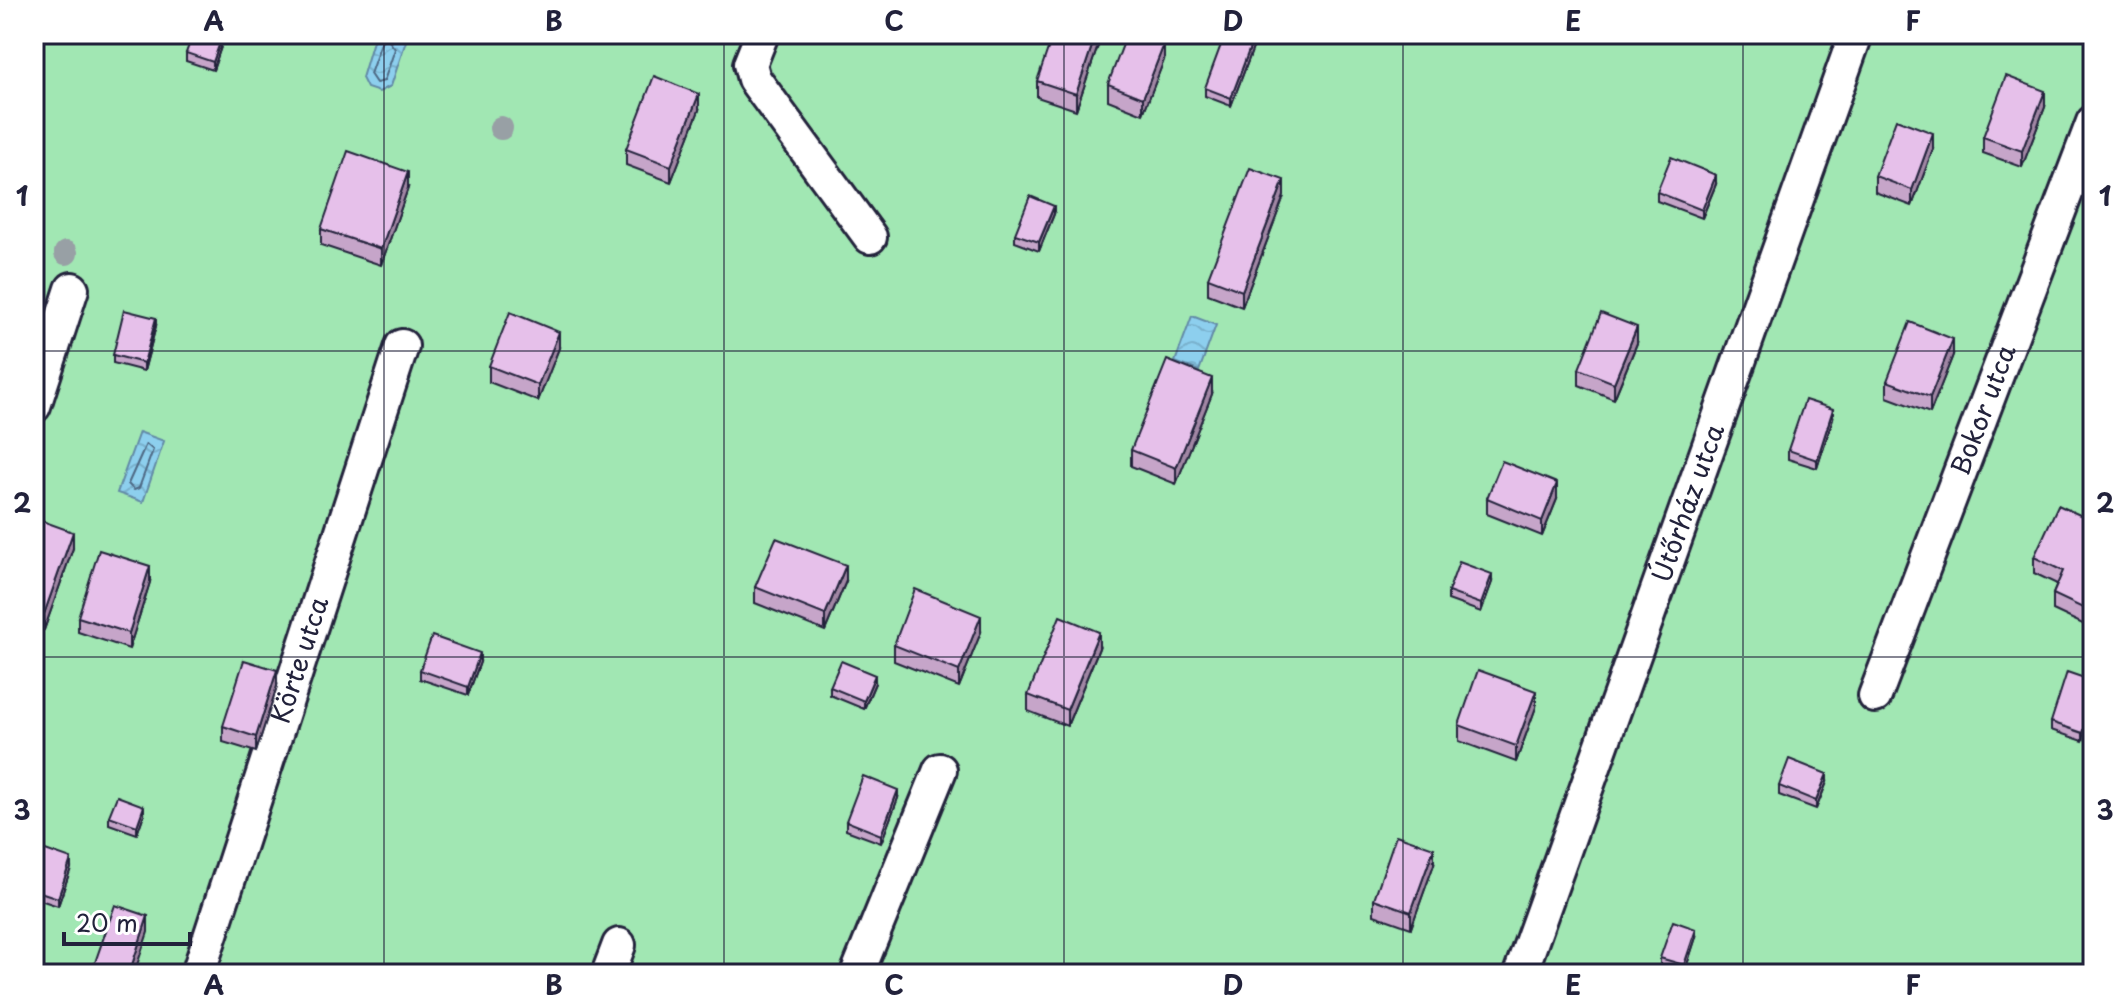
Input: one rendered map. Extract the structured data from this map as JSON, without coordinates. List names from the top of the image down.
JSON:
{
  "streets": {
    "street": ["Bokor utca", "Útőrház utca", "Körte utca"]
  },
  "scale_bar": "20 m",
  "grid": {
    "columns": [
      "A",
      "B",
      "C",
      "D",
      "E",
      "F"
    ],
    "rows": ["1", "2", "3"]
  }
}
